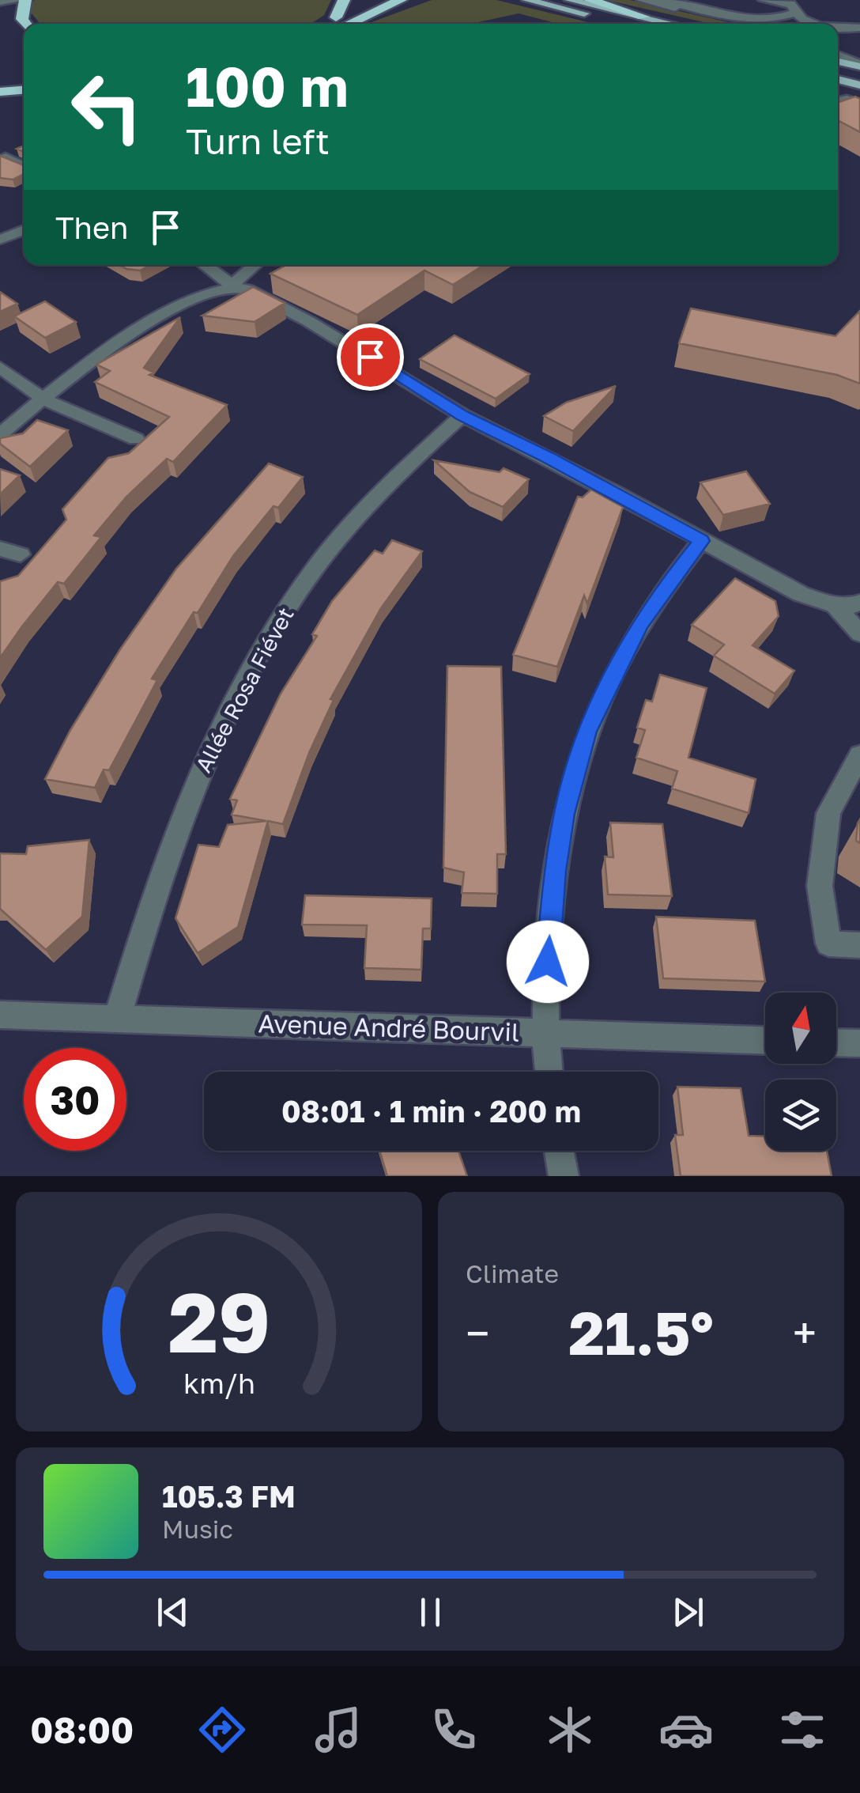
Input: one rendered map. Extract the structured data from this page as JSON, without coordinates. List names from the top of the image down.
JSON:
{
  "streets": {
    "street": ["Allée Rosa Fiévet", "Avenue André Bourvil"]
  },
  "crossings": [
    ["Allée Rosa Fiévet", "Avenue André Bourvil"]
  ],
  "north": "top",
  "page": {
    "turn": ["100 m", "Turn left"],
    "then": "Then",
    "limit": "30",
    "trip": "08:01 · 1 min · 200 m",
    "tile": "Climate",
    "heat": ["−", "21.5°", "+"],
    "song": ["105.3 FM", "Music"],
    "tabs": "08:00",
    "gauge": ["29", "km/h"]
  }
}
